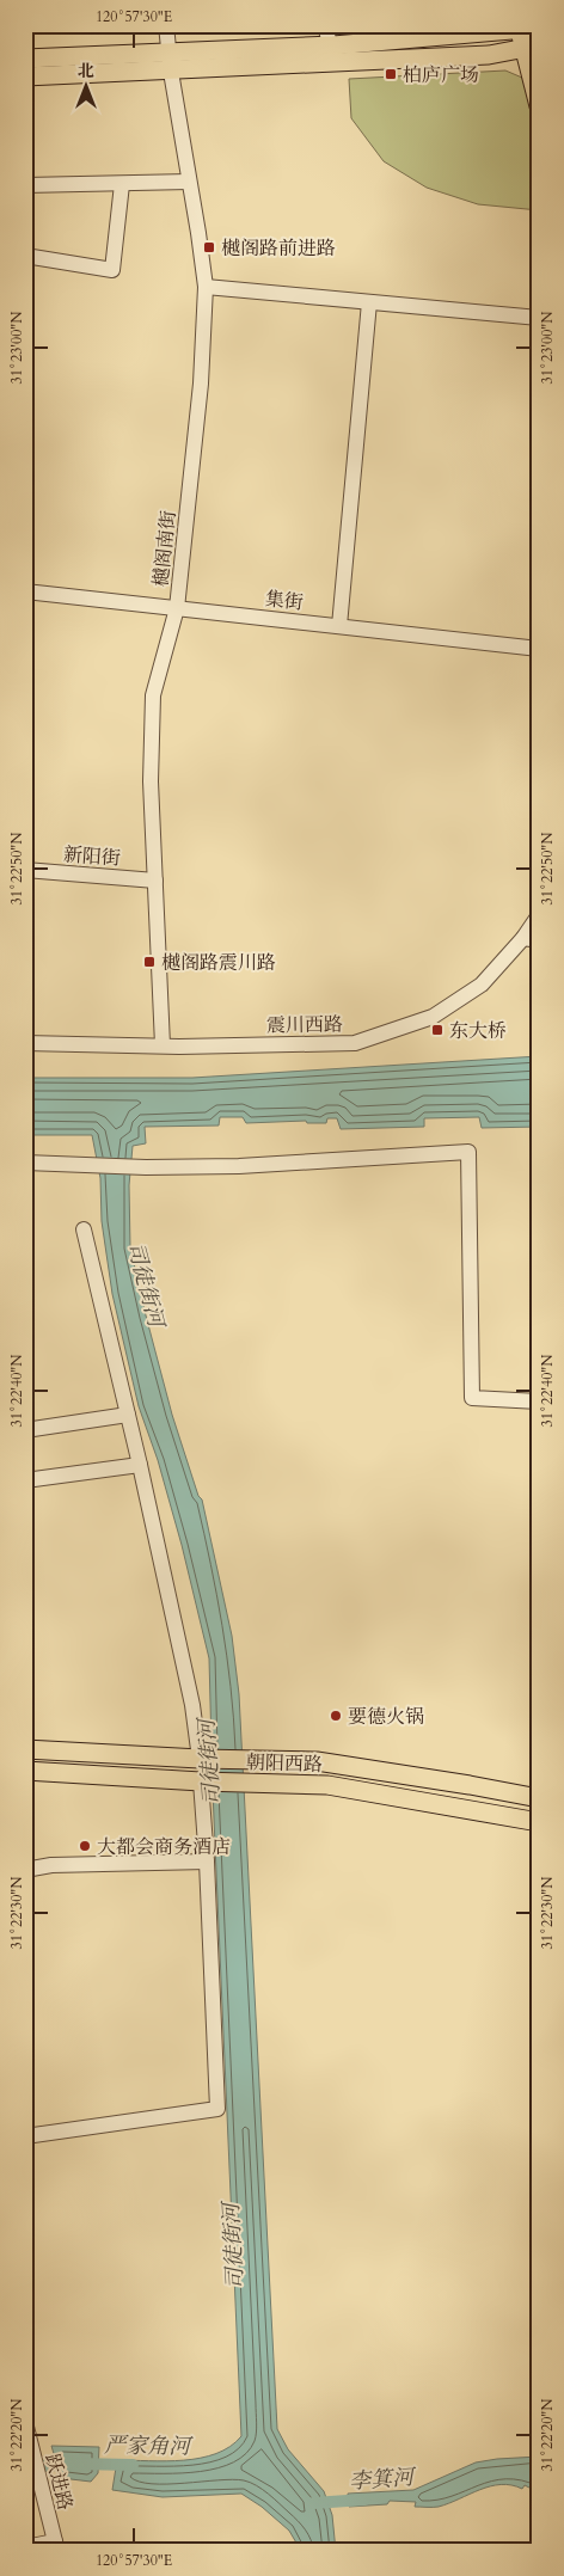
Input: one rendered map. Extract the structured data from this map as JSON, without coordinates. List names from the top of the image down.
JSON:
{
  "streets": {
    "main road": ["朝阳西路"],
    "street": [
      "樾阁南街",
      "集街",
      "新阳街",
      "震川西路",
      "跃进路"
    ]
  },
  "crossings": [
    ["樾阁南街", "集街"],
    ["樾阁南街", "新阳街"],
    ["樾阁南街", "震川西路"]
  ],
  "water": ["司徒街河", "严家角河", "李箕河"],
  "places": {
    "transit": [
      "柏庐广场",
      "樾阁路前进路",
      "樾阁路震川路",
      "东大桥"
    ],
    "other": ["要德火锅", "大都会商务酒店"]
  },
  "north": "top",
  "coordinates": [
    "120°57'30\"E",
    "31°23'00\"N",
    "31°22'50\"N",
    "31°22'40\"N",
    "31°22'30\"N",
    "31°22'20\"N"
  ]
}
